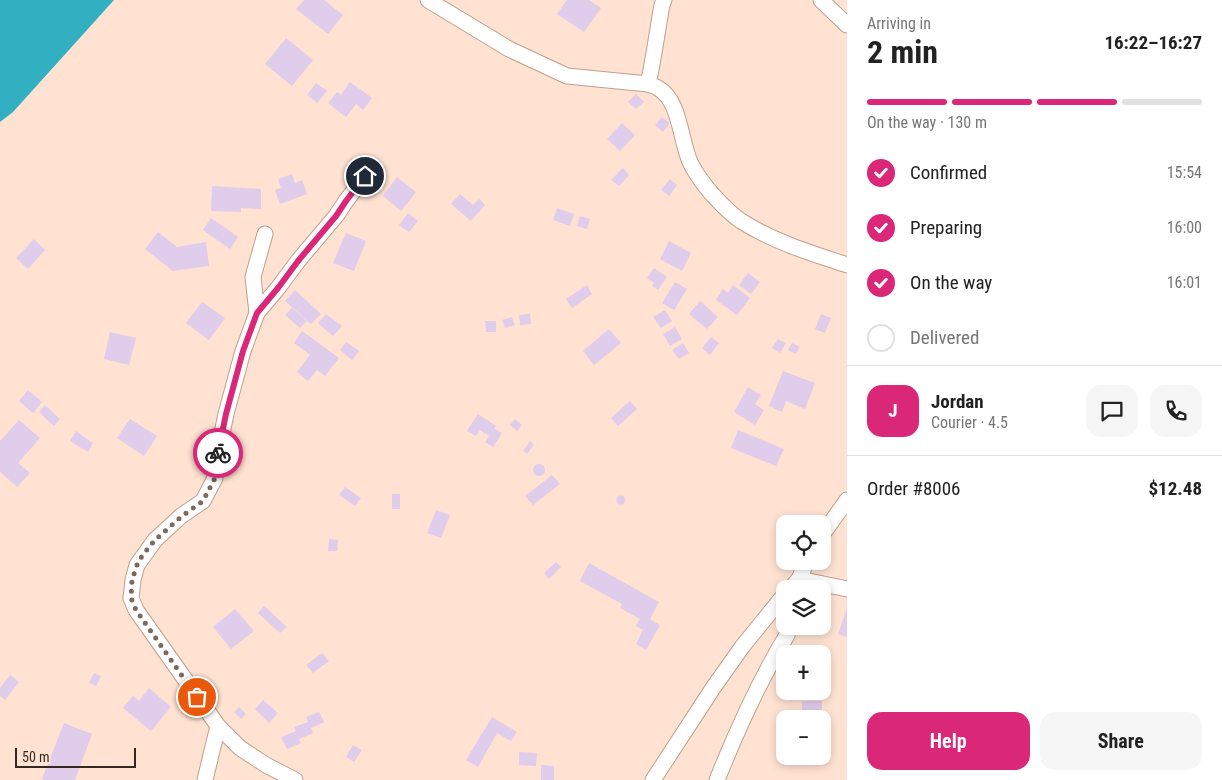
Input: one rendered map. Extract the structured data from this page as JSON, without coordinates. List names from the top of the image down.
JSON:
{
  "scale_bar": "50 m",
  "page": {
    "heading": ["2 min", "Arriving in", "16:22–16:27"],
    "panel": [
      "Jordan",
      "Courier · 4.5",
      "Order #8006",
      "$12.48"
    ],
    "bar": "On the way · 130 m",
    "list": [
      ["Confirmed", "15:54"],
      ["Preparing", "16:00"],
      ["On the way", "16:01"],
      "Delivered"
    ],
    "round": "J",
    "map_buttons": ["+", "−"],
    "buttons": ["Help", "Share"],
    "scale": "50 m"
  }
}
